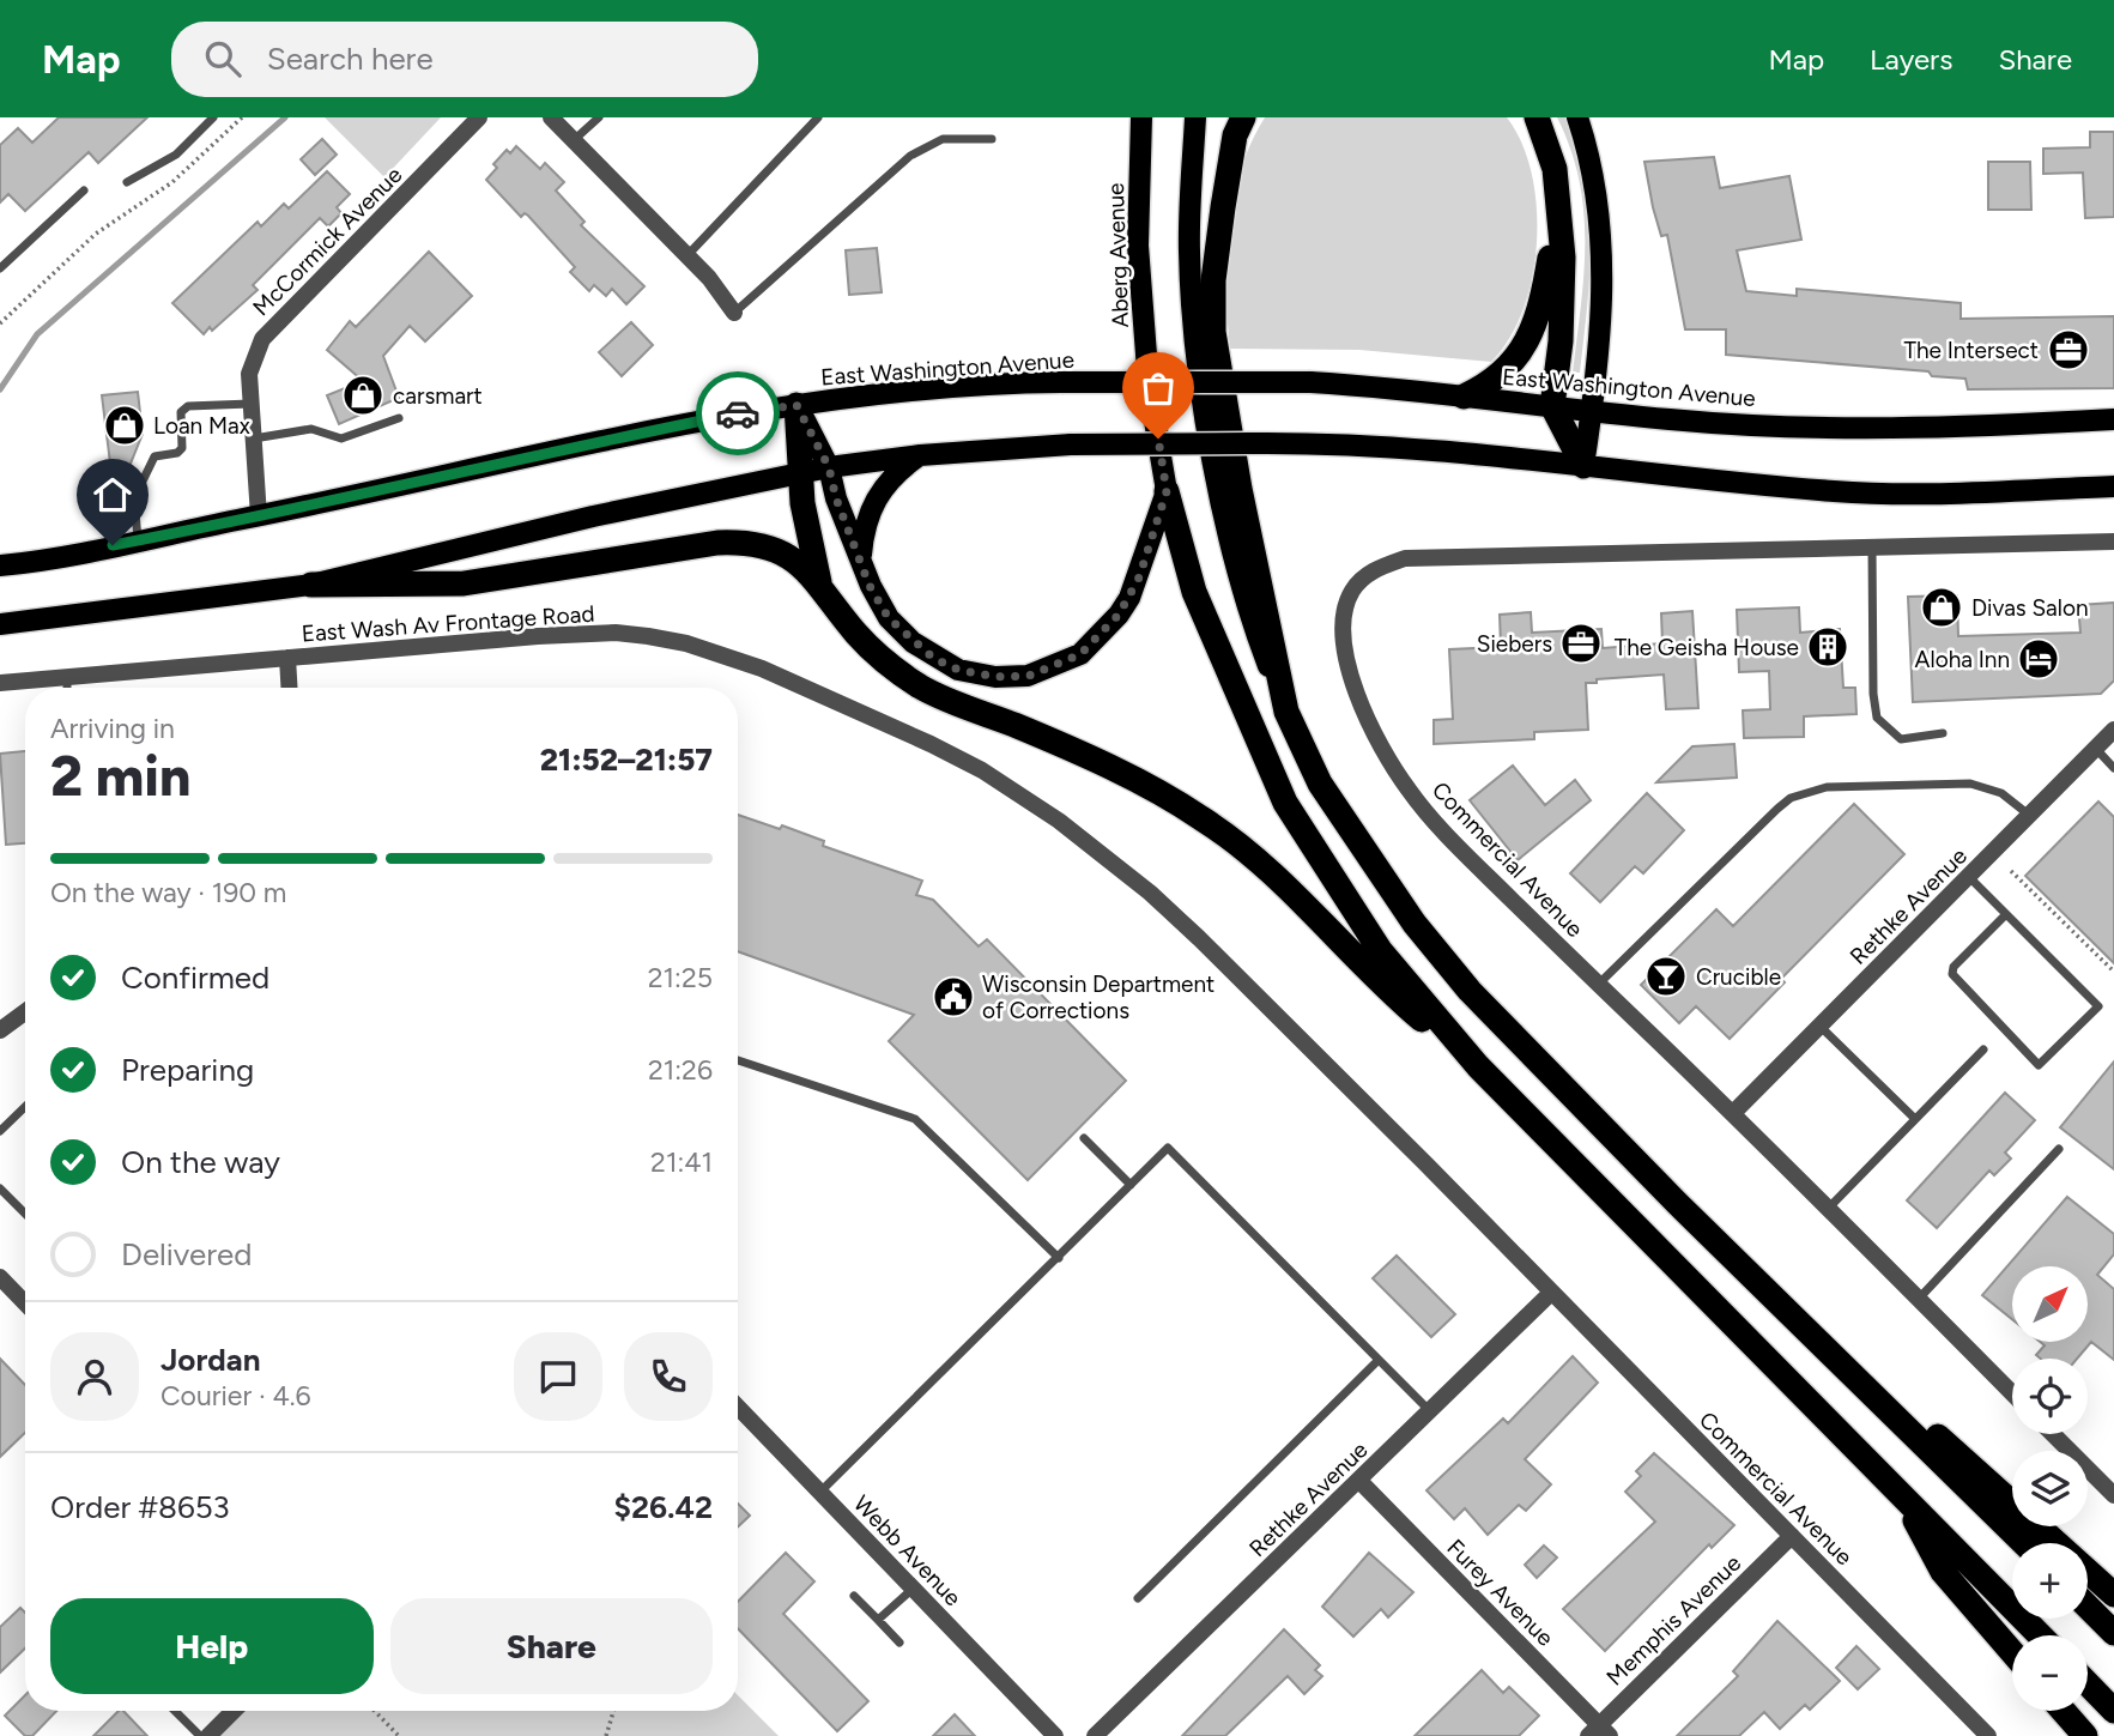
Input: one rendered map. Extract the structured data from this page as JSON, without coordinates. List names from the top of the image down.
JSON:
{
  "streets": {
    "main road": ["Aberg Avenue", "East Washington Avenue"],
    "street": [
      "McCormick Avenue",
      "East Wash Av Frontage Road",
      "Commercial Avenue",
      "Rethke Avenue",
      "Webb Avenue",
      "Furey Avenue",
      "Memphis Avenue"
    ]
  },
  "crossings": [
    ["McCormick Avenue", "East Washington Avenue"],
    ["East Wash Av Frontage Road", "Commercial Avenue"],
    ["Commercial Avenue", "Rethke Avenue"],
    ["Commercial Avenue", "Memphis Avenue"],
    ["Rethke Avenue", "Furey Avenue"],
    ["Furey Avenue", "Memphis Avenue"]
  ],
  "places": {
    "office": ["The Intersect", "Siebers"],
    "shop": ["carsmart", "Loan Max", "Divas Salon"],
    "building": ["The Geisha House"],
    "hotel": ["Aloha Inn"],
    "bar": ["Crucible"],
    "public building": ["Wisconsin Department of Corrections"]
  },
  "north": "top right",
  "page": {
    "header": "Map",
    "search": "Search here",
    "nav": ["Map", "Layers", "Share"],
    "heading": ["2 min", "Arriving in", "21:52–21:57"],
    "panel": [
      "Jordan",
      "Courier · 4.6",
      "Order #8653",
      "$26.42"
    ],
    "bar": "On the way · 190 m",
    "list": [
      ["Confirmed", "21:25"],
      ["Preparing", "21:26"],
      ["On the way", "21:41"],
      "Delivered"
    ],
    "map_buttons": ["+", "−"],
    "buttons": ["Help", "Share"]
  }
}
